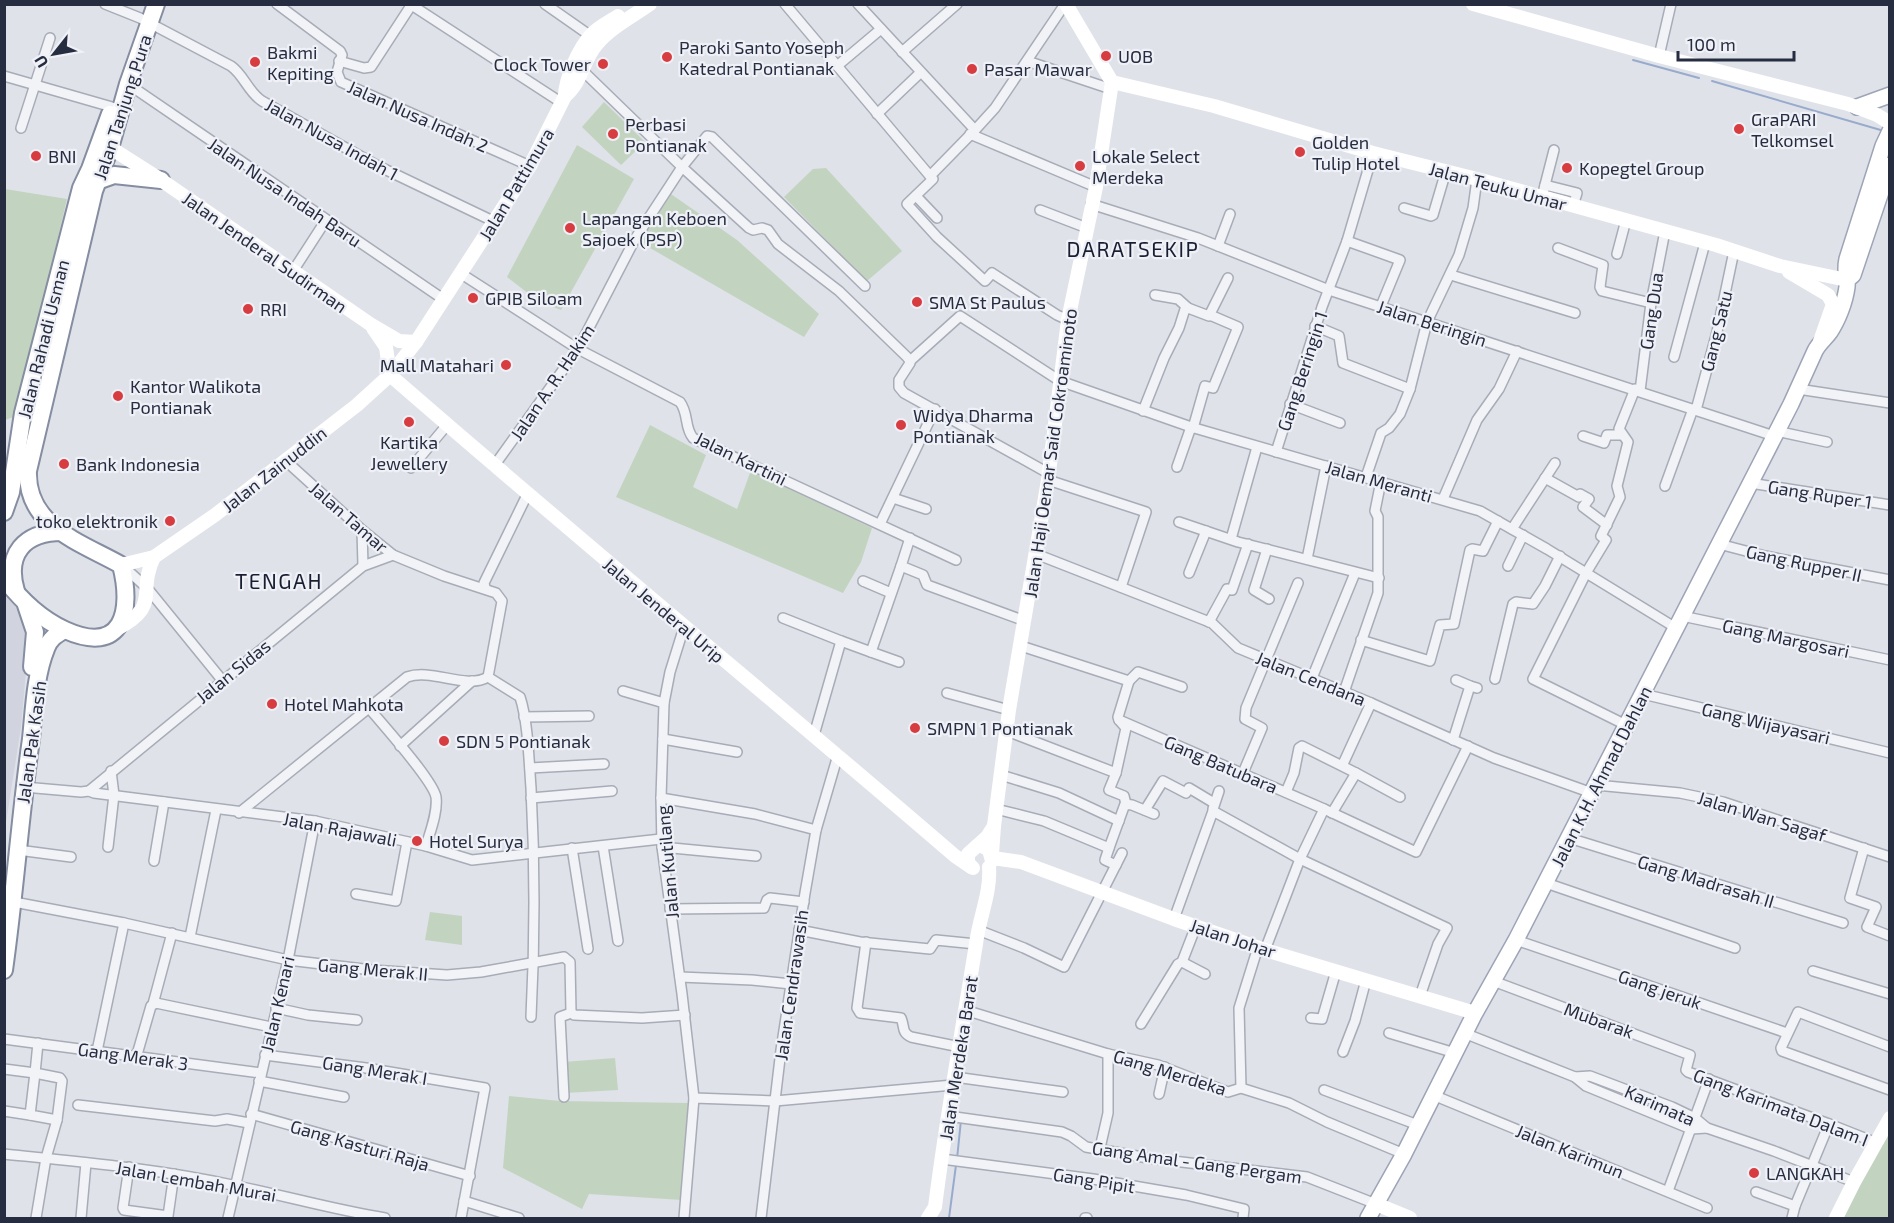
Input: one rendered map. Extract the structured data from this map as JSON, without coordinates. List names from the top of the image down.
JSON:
{
  "streets": {
    "highway": ["Jalan Tanjung Pura", "Jalan Rahadi Usman", "Jalan Pak Kasih"],
    "main road": ["Jalan K.H. Ahmad Dahlan"],
    "street": [
      "Jalan Nusa Indah 2",
      "Jalan Nusa Indah 1",
      "Jalan Pattimura",
      "Jalan Teuku Umar",
      "Jalan Nusa Indah Baru",
      "Jalan Jenderal Sudirman",
      "Gang Dua",
      "Jalan Beringin",
      "Gang Satu",
      "Gang Beringin 1",
      "Jalan A. R. Hakim",
      "Jalan Haji Oemar Said Cokroaminoto",
      "Jalan Kartini",
      "Jalan Zainuddin",
      "Jalan Meranti",
      "Gang Ruper 1",
      "Jalan Tamar",
      "Gang Rupper II",
      "Jalan Jenderal Urip",
      "Gang Margosari",
      "Jalan Sidas",
      "Jalan Cendana",
      "Gang Wijayasari",
      "Gang Batubara",
      "Jalan Wan Sagaf",
      "Jalan Rajawali",
      "Jalan Kutilang",
      "Gang Madrasah II",
      "Jalan Johar",
      "Gang Merak II",
      "Jalan Cendrawasih",
      "Gang jeruk",
      "Jalan Kenari",
      "Mubarak",
      "Gang Merak 3",
      "Jalan Merdeka Barat",
      "Gang Merak I",
      "Gang Merdeka",
      "Karimata",
      "Gang Karimata Dalam I",
      "Gang Kasturi Raja",
      "Jalan Karimun",
      "Gang Amal - Gang Pergam",
      "Gang Pipit",
      "Jalan Lembah Murai"
    ]
  },
  "crossings": [
    ["Jalan Tanjung Pura", "Jalan Nusa Indah 1"],
    ["Jalan Tanjung Pura", "Jalan Nusa Indah Baru"],
    ["Jalan Tanjung Pura", "Jalan Jenderal Sudirman"],
    ["Jalan Tanjung Pura", "Jalan Rahadi Usman"],
    ["Jalan Nusa Indah 2", "Jalan Pattimura"],
    ["Jalan Nusa Indah 1", "Jalan Pattimura"],
    ["Jalan Pattimura", "Jalan Nusa Indah Baru"],
    ["Jalan Pattimura", "Jalan Jenderal Sudirman"],
    ["Jalan Pattimura", "Jalan Kartini"],
    ["Jalan Pattimura", "Jalan Zainuddin"],
    ["Jalan Pattimura", "Jalan Jenderal Urip"],
    ["Jalan Teuku Umar", "Gang Dua"],
    ["Jalan Teuku Umar", "Gang Satu"],
    ["Jalan Teuku Umar", "Gang Beringin 1"],
    ["Jalan Teuku Umar", "Jalan Haji Oemar Said Cokroaminoto"],
    ["Jalan Teuku Umar", "Jalan K.H. Ahmad Dahlan"],
    ["Jalan Jenderal Sudirman", "Jalan Zainuddin"],
    ["Jalan Jenderal Sudirman", "Jalan Jenderal Urip"],
    ["Gang Dua", "Jalan Beringin"],
    ["Jalan Beringin", "Gang Satu"],
    ["Jalan Beringin", "Gang Beringin 1"],
    ["Jalan Beringin", "Jalan Haji Oemar Said Cokroaminoto"],
    ["Jalan Beringin", "Jalan K.H. Ahmad Dahlan"],
    ["Jalan Rahadi Usman", "Jalan Zainuddin"],
    ["Jalan Rahadi Usman", "Jalan Pak Kasih"],
    ["Gang Beringin 1", "Jalan Meranti"],
    ["Jalan A. R. Hakim", "Jalan Kartini"],
    ["Jalan A. R. Hakim", "Jalan Jenderal Urip"],
    ["Jalan Haji Oemar Said Cokroaminoto", "Jalan Meranti"],
    ["Jalan Haji Oemar Said Cokroaminoto", "Jalan Jenderal Urip"],
    ["Jalan Haji Oemar Said Cokroaminoto", "Jalan Cendana"],
    ["Jalan Haji Oemar Said Cokroaminoto", "Jalan Johar"],
    ["Jalan Haji Oemar Said Cokroaminoto", "Jalan Merdeka Barat"],
    ["Jalan Zainuddin", "Jalan Tamar"],
    ["Jalan Zainuddin", "Jalan Jenderal Urip"],
    ["Jalan Zainuddin", "Jalan Pak Kasih"],
    ["Jalan Meranti", "Gang Margosari"],
    ["Jalan Meranti", "Jalan K.H. Ahmad Dahlan"],
    ["Gang Ruper 1", "Jalan K.H. Ahmad Dahlan"],
    ["Jalan Tamar", "Jalan Sidas"],
    ["Gang Rupper II", "Jalan K.H. Ahmad Dahlan"],
    ["Jalan Jenderal Urip", "Jalan Kutilang"],
    ["Jalan Jenderal Urip", "Jalan Johar"],
    ["Jalan Jenderal Urip", "Jalan Cendrawasih"],
    ["Jalan Jenderal Urip", "Jalan Merdeka Barat"],
    ["Gang Margosari", "Jalan K.H. Ahmad Dahlan"],
    ["Jalan Sidas", "Jalan Rajawali"],
    ["Jalan Cendana", "Gang Batubara"],
    ["Jalan Cendana", "Jalan K.H. Ahmad Dahlan"],
    ["Jalan Cendana", "Jalan Wan Sagaf"],
    ["Gang Wijayasari", "Jalan K.H. Ahmad Dahlan"],
    ["Jalan Pak Kasih", "Jalan Rajawali"],
    ["Jalan Pak Kasih", "Gang Merak II"],
    ["Jalan K.H. Ahmad Dahlan", "Jalan Wan Sagaf"],
    ["Jalan K.H. Ahmad Dahlan", "Gang Madrasah II"],
    ["Jalan K.H. Ahmad Dahlan", "Jalan Johar"],
    ["Jalan K.H. Ahmad Dahlan", "Gang jeruk"],
    ["Jalan K.H. Ahmad Dahlan", "Mubarak"],
    ["Jalan K.H. Ahmad Dahlan", "Gang Merdeka"],
    ["Jalan K.H. Ahmad Dahlan", "Karimata"],
    ["Jalan K.H. Ahmad Dahlan", "Jalan Karimun"],
    ["Jalan K.H. Ahmad Dahlan", "Gang Amal - Gang Pergam"],
    ["Jalan Rajawali", "Jalan Kutilang"],
    ["Jalan Rajawali", "Jalan Kenari"],
    ["Jalan Johar", "Jalan Merdeka Barat"],
    ["Gang Merak II", "Jalan Kenari"],
    ["Jalan Kenari", "Gang Merak 3"],
    ["Jalan Kenari", "Gang Merak I"],
    ["Jalan Kenari", "Gang Kasturi Raja"],
    ["Jalan Kenari", "Jalan Lembah Murai"],
    ["Mubarak", "Gang Karimata Dalam I"],
    ["Jalan Merdeka Barat", "Gang Merdeka"],
    ["Jalan Merdeka Barat", "Gang Amal - Gang Pergam"],
    ["Jalan Merdeka Barat", "Gang Pipit"],
    ["Gang Merak I", "Gang Kasturi Raja"]
  ],
  "districts": ["DARATSEKIP", "TENGAH"],
  "places": [
    "UOB",
    "Paroki Santo Yoseph Katedral Pontianak",
    "Bakmi Kepiting",
    "Clock Tower",
    "Pasar Mawar",
    "GraPARI Telkomsel",
    "Perbasi Pontianak",
    "Golden Tulip Hotel",
    "BNI",
    "Lokale Select Merdeka",
    "Kopegtel Group",
    "Lapangan Keboen Sajoek (PSP)",
    "GPIB Siloam",
    "SMA St Paulus",
    "RRI",
    "Mall Matahari",
    "Kantor Walikota Pontianak",
    "Kartika Jewellery",
    "Widya Dharma Pontianak",
    "Bank Indonesia",
    "toko elektronik",
    "Hotel Mahkota",
    "SMPN 1 Pontianak",
    "SDN 5 Pontianak",
    "Hotel Surya",
    "LANGKAH"
  ],
  "scale_bar": "100 m",
  "north": "bottom left"
}
